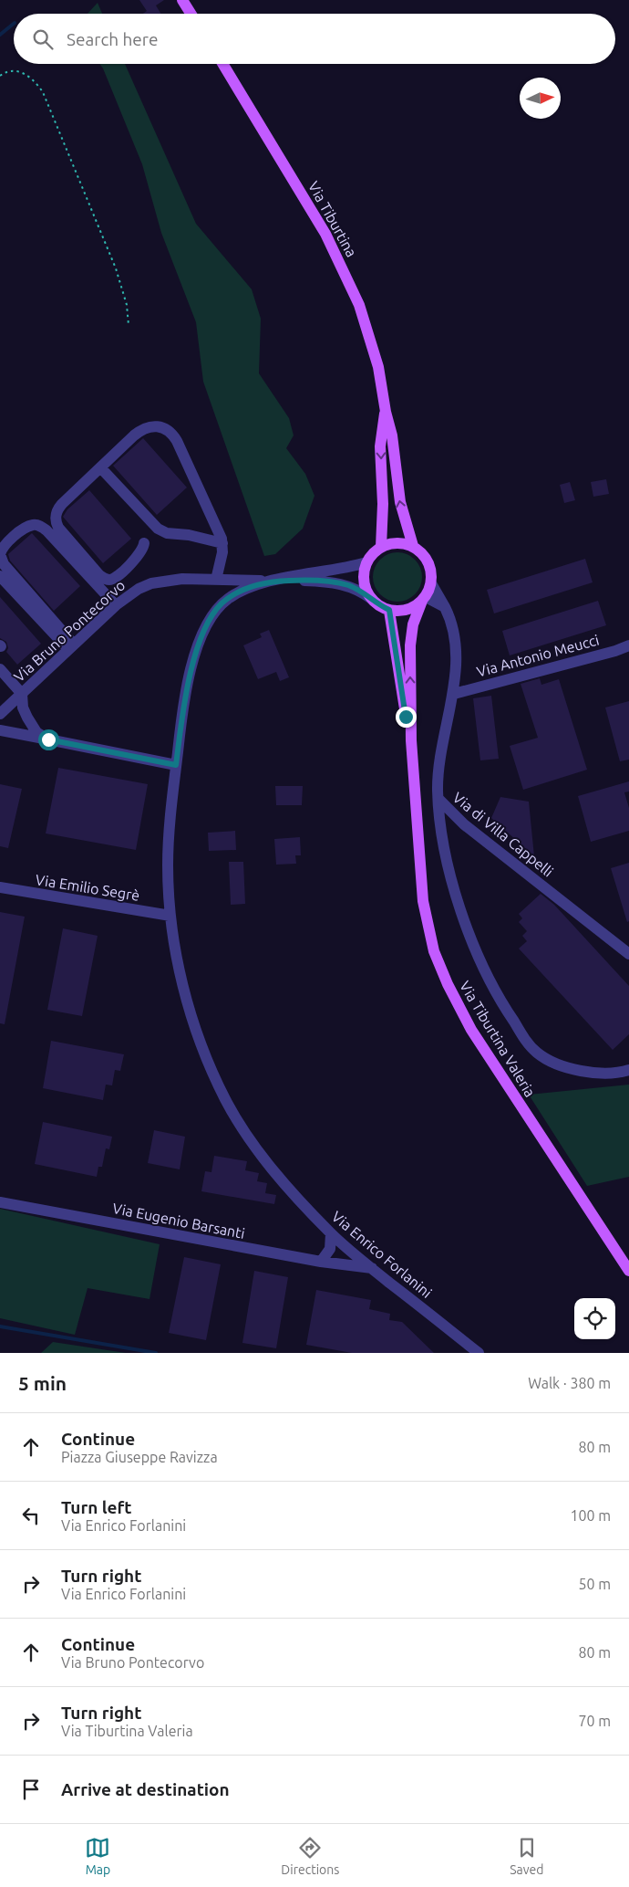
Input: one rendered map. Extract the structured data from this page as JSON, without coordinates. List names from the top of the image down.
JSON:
{
  "streets": {
    "main road": ["Via Tiburtina", "Via Tiburtina Valeria"],
    "street": [
      "Via Bruno Pontecorvo",
      "Via Antonio Meucci",
      "Via di Villa Cappelli",
      "Via Emilio Segrè",
      "Via Eugenio Barsanti",
      "Via Enrico Forlanini"
    ]
  },
  "crossings": [
    ["Via Tiburtina", "Via Bruno Pontecorvo"],
    ["Via Tiburtina", "Via Tiburtina Valeria"],
    ["Via Bruno Pontecorvo", "Via Tiburtina Valeria"],
    ["Via Bruno Pontecorvo", "Via Enrico Forlanini"],
    ["Via Emilio Segrè", "Via Enrico Forlanini"],
    ["Via Eugenio Barsanti", "Via Enrico Forlanini"]
  ],
  "north": "right",
  "page": {
    "search": "Search here",
    "heading": ["5 min", "Walk · 380 m"],
    "list": [
      ["Continue", "Piazza Giuseppe Ravizza", "80 m"],
      ["Turn left", "Via Enrico Forlanini", "100 m"],
      ["Turn right", "Via Enrico Forlanini", "50 m"],
      ["Continue", "Via Bruno Pontecorvo", "80 m"],
      ["Turn right", "Via Tiburtina Valeria", "70 m"],
      "Arrive at destination"
    ],
    "nav": ["Map", "Directions", "Saved"]
  }
}
